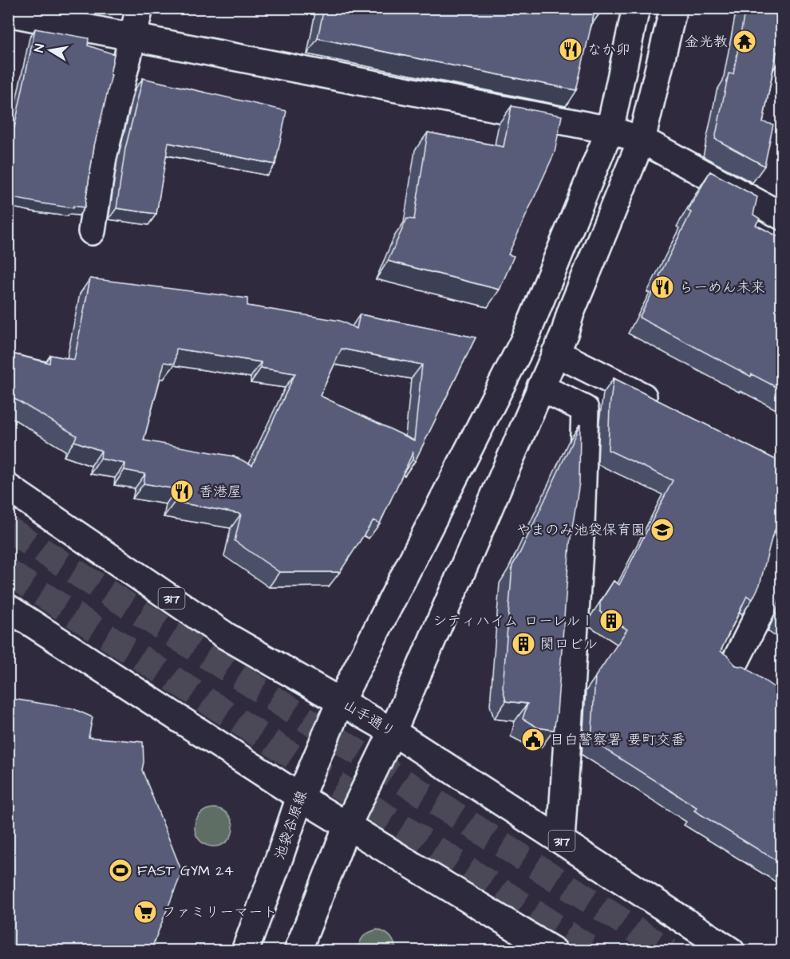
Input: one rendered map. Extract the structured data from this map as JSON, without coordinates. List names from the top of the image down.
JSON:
{
  "streets": {
    "street": ["317", "山手通り", "池袋谷原線"]
  },
  "crossings": [
    ["山手通り", "池袋谷原線"]
  ],
  "places": {
    "temple": ["金光教"],
    "restaurant": ["なか卯", "らーめん未来", "香港屋"],
    "school or university": ["やまのみ池袋保育園"],
    "building": ["シティハイム ローレルⅠ", "関口ビル"],
    "public building": ["目白警察署 要町交番"],
    "sports": ["FAST GYM 24"],
    "supermarket": ["ファミリーマート"]
  },
  "north": "left"
}
